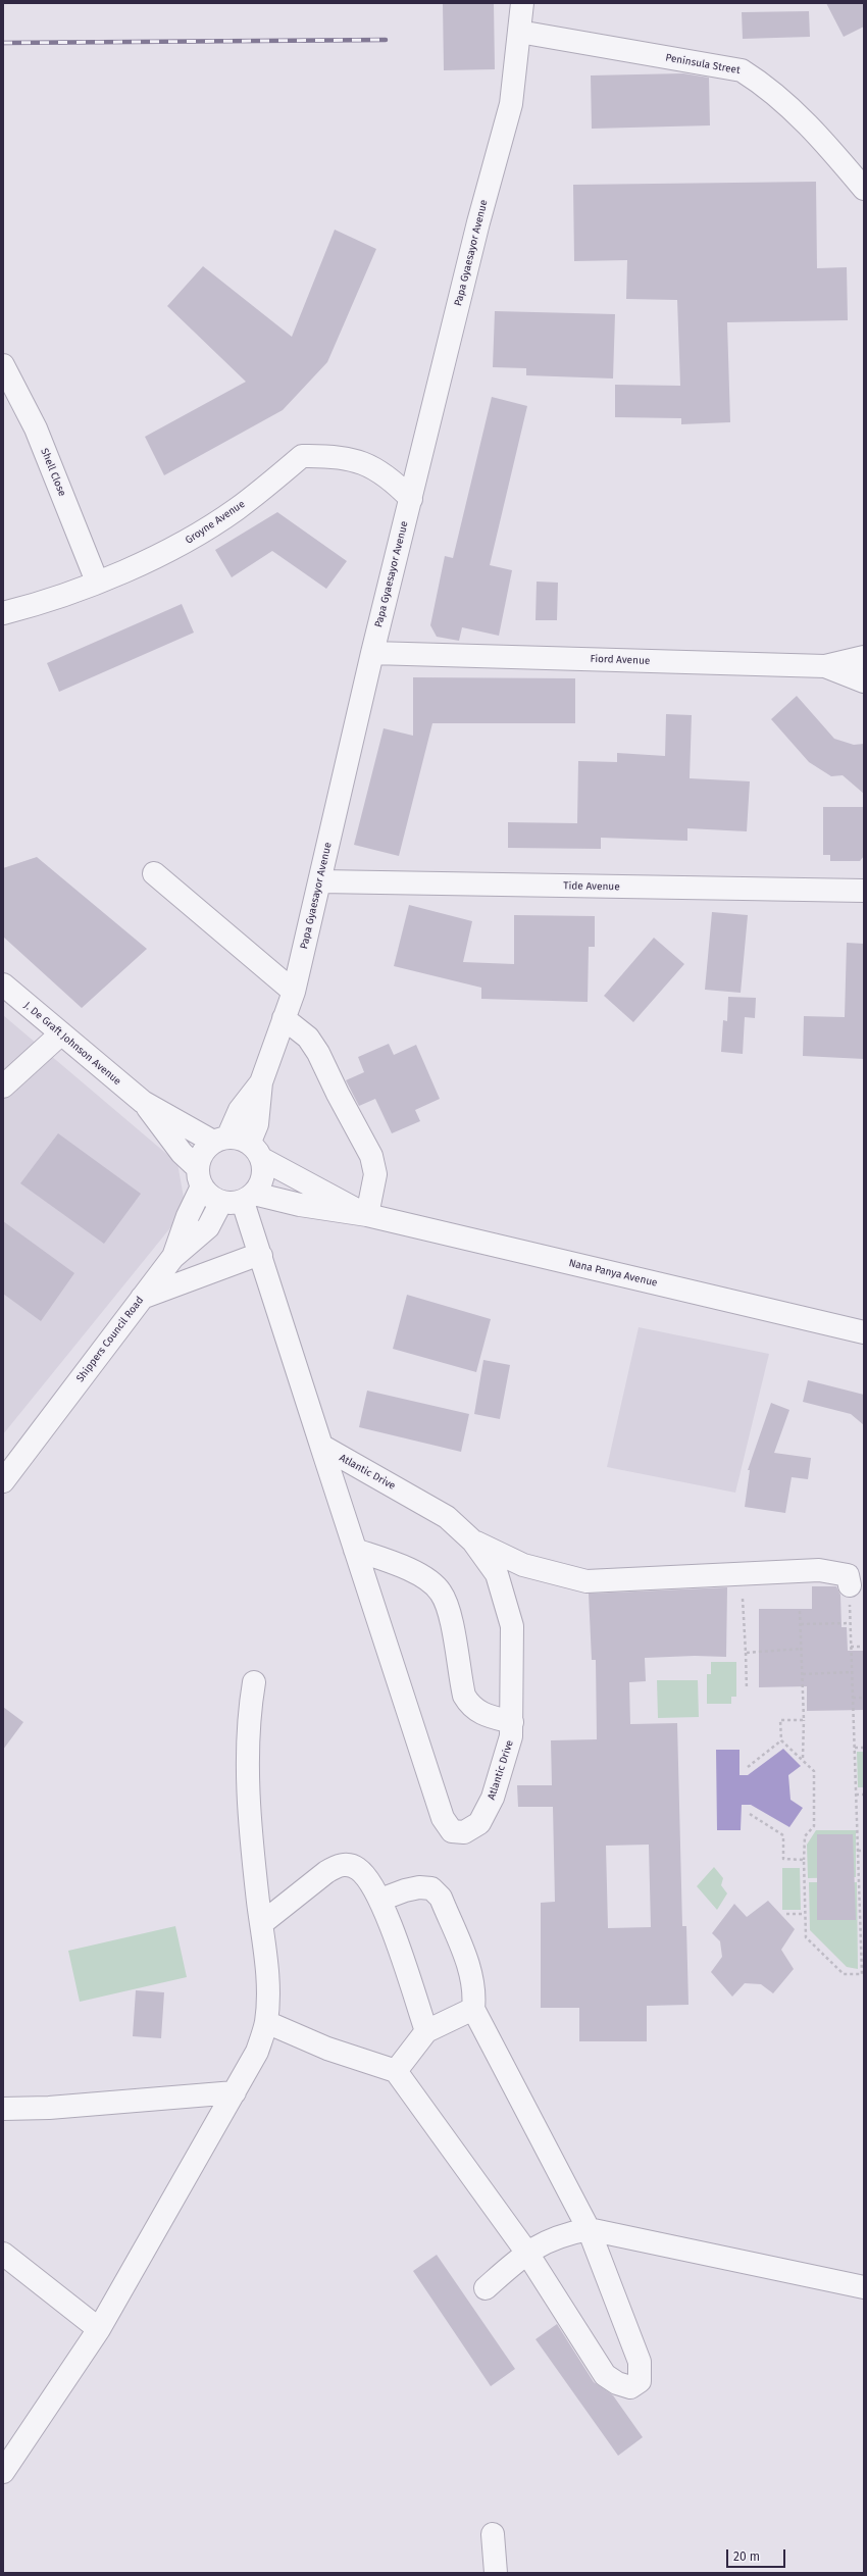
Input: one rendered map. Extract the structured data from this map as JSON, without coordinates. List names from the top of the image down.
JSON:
{
  "streets": {
    "street": [
      "Peninsula Street",
      "Papa Gyaesayor Avenue",
      "Shell Close",
      "Groyne Avenue",
      "Fiord Avenue",
      "Tide Avenue",
      "J. De Graft Johnson Avenue",
      "Nana Panya Avenue",
      "Shippers Council Road",
      "Atlantic Drive"
    ]
  },
  "crossings": [
    ["Peninsula Street", "Papa Gyaesayor Avenue"],
    ["Papa Gyaesayor Avenue", "Groyne Avenue"],
    ["Papa Gyaesayor Avenue", "Fiord Avenue"],
    ["Papa Gyaesayor Avenue", "Tide Avenue"],
    ["Papa Gyaesayor Avenue", "J. De Graft Johnson Avenue"],
    ["Papa Gyaesayor Avenue", "Nana Panya Avenue"],
    ["Papa Gyaesayor Avenue", "Shippers Council Road"],
    ["Papa Gyaesayor Avenue", "Atlantic Drive"],
    ["Shell Close", "Groyne Avenue"],
    ["J. De Graft Johnson Avenue", "Nana Panya Avenue"],
    ["J. De Graft Johnson Avenue", "Shippers Council Road"],
    ["J. De Graft Johnson Avenue", "Atlantic Drive"],
    ["Nana Panya Avenue", "Shippers Council Road"],
    ["Nana Panya Avenue", "Atlantic Drive"],
    ["Shippers Council Road", "Atlantic Drive"]
  ],
  "scale_bar": "20 m"
}
